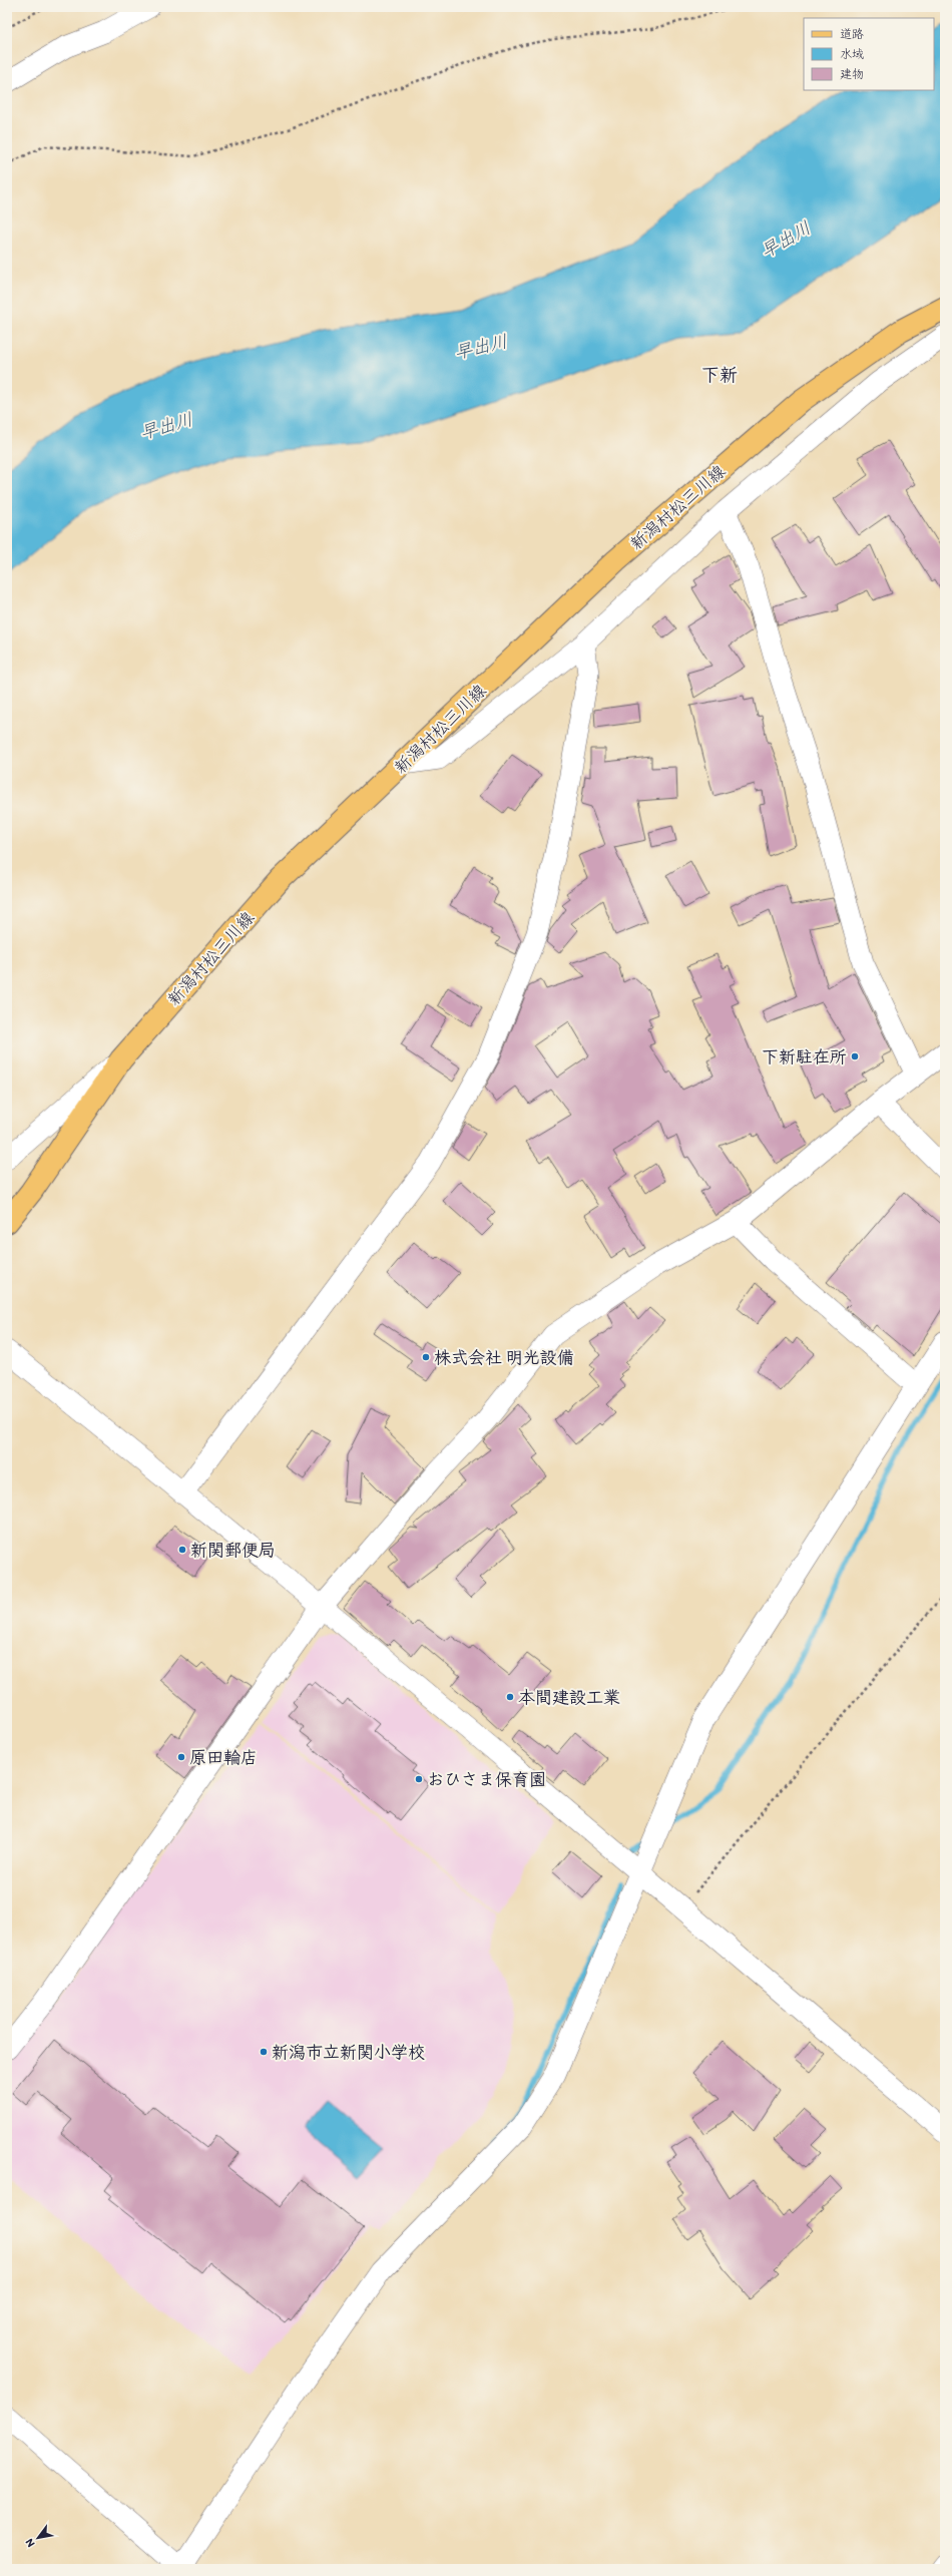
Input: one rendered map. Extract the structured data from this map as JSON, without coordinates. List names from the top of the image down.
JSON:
{
  "streets": {
    "main road": ["新潟村松三川線"]
  },
  "districts": ["下新"],
  "water": ["早出川"],
  "places": [
    "下新駐在所",
    "株式会社 明光設備",
    "新関郵便局",
    "本間建設工業",
    "原田輪店",
    "おひさま保育園",
    "新潟市立新関小学校"
  ],
  "legend": ["道路", "水域", "建物"],
  "north": "bottom left"
}
